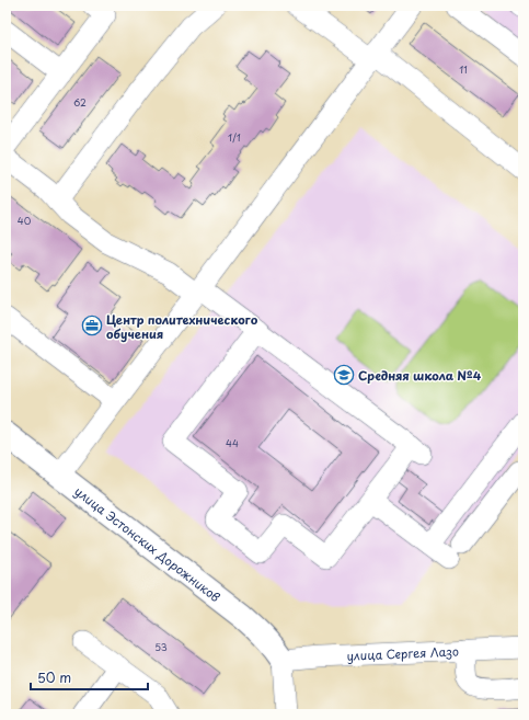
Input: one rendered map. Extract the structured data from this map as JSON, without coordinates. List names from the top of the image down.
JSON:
{
  "streets": {
    "main road": ["улица Эстонских Дорожников"],
    "street": ["улица Сергея Лазо"]
  },
  "crossings": [
    ["улица Эстонских Дорожников", "улица Сергея Лазо"]
  ],
  "places": {
    "office": ["Центр политехнического обучения"],
    "school or university": ["Средняя школа №4"]
  },
  "house_numbers": [
    "11",
    "62",
    "1/1",
    "40",
    "44",
    "53"
  ],
  "scale_bar": "50 m"
}
